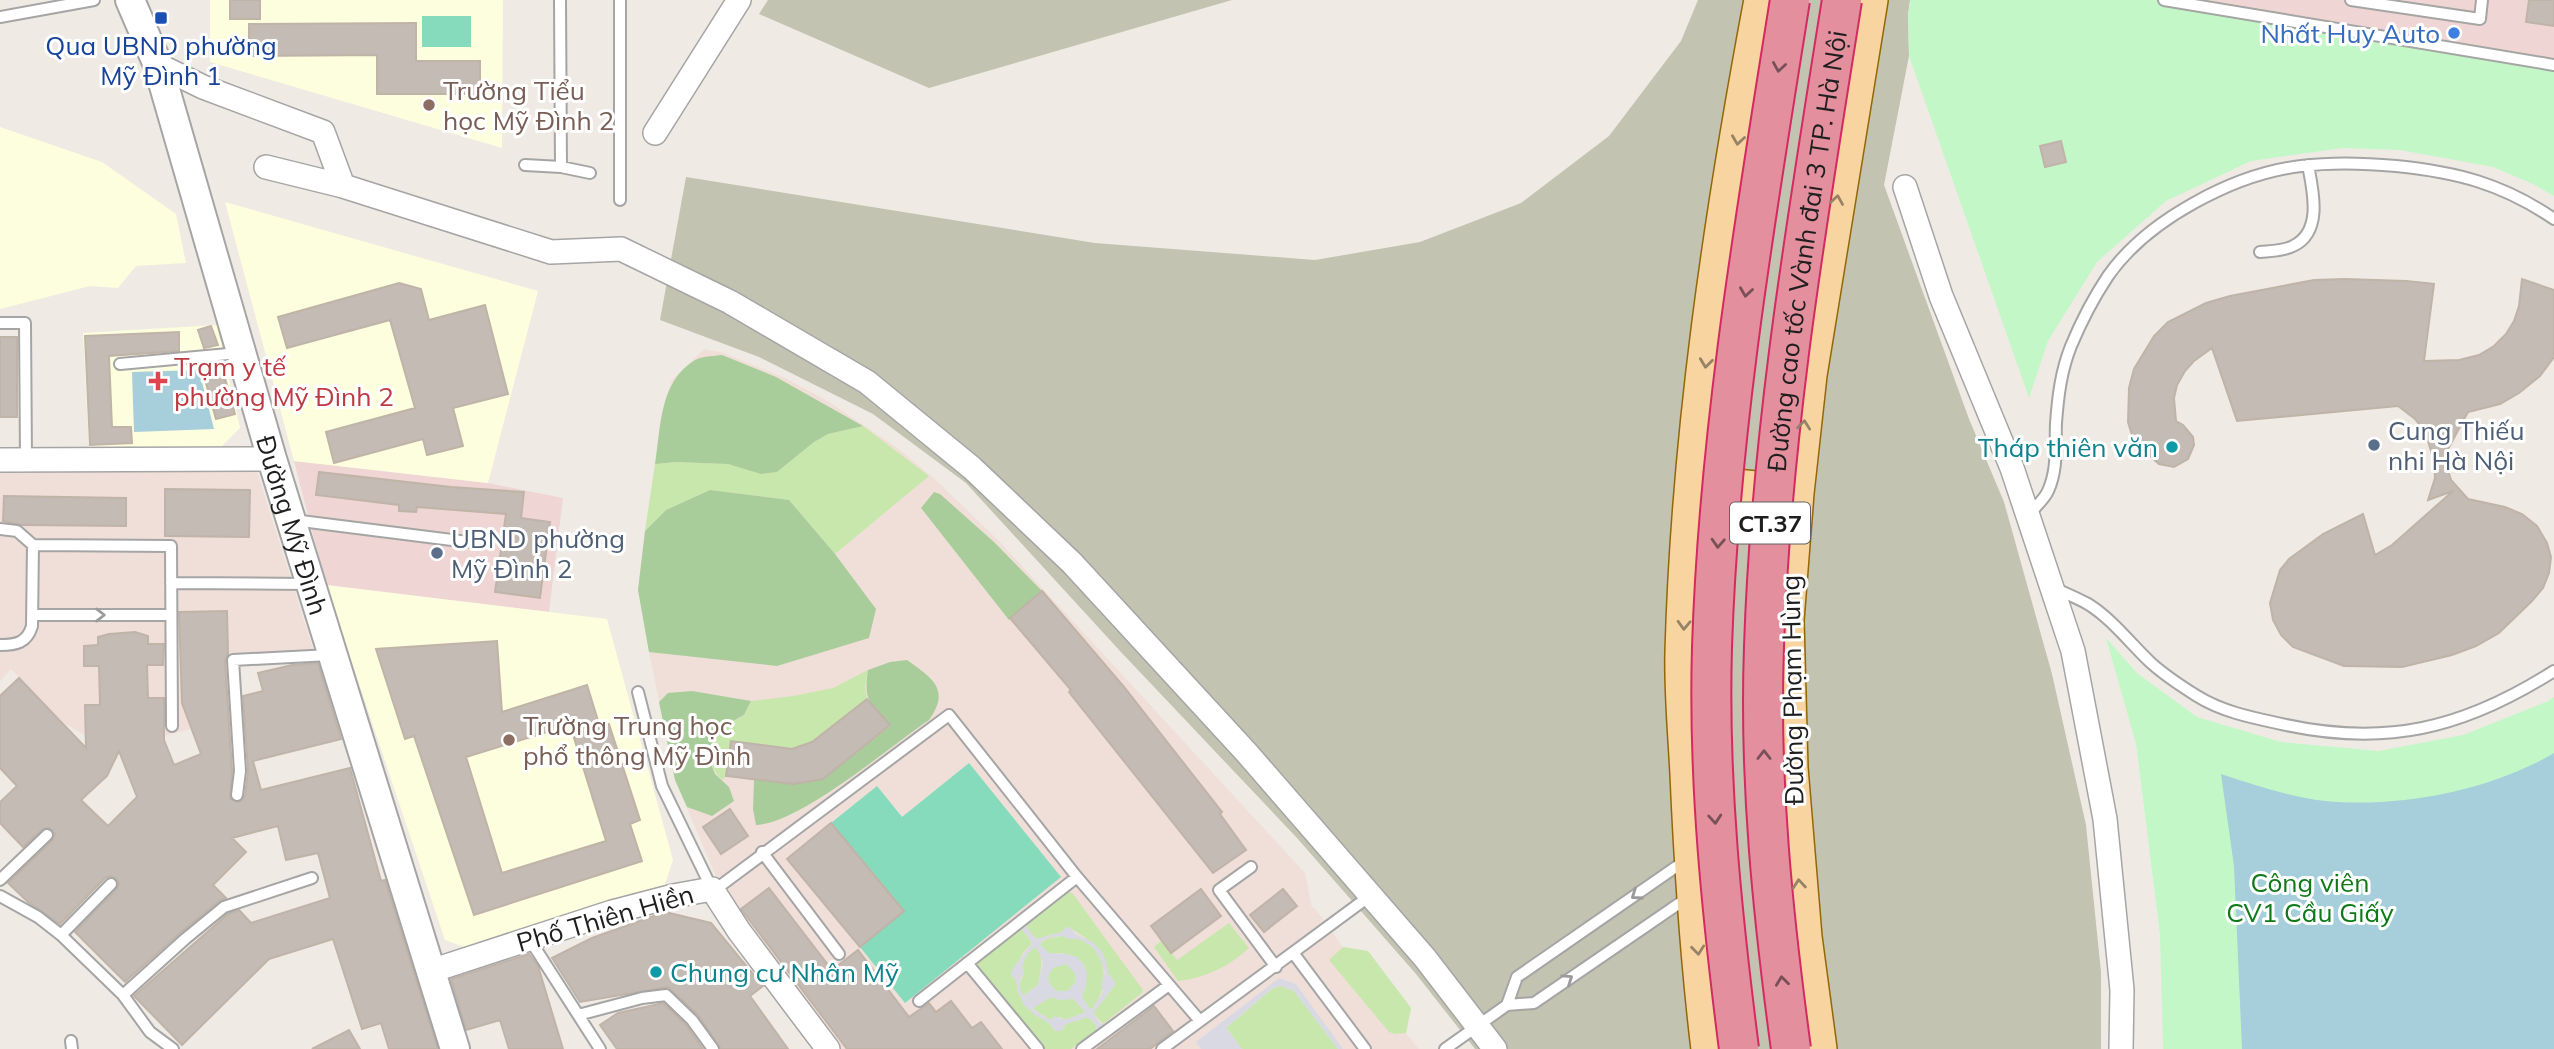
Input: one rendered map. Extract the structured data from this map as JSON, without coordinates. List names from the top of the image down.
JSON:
{
  "streets": {
    "highway": ["Đường cao tốc Vành đai 3 TP. Hà Nội", "CT.37"],
    "main road": ["Đường Phạm Hùng"],
    "street": ["Đường Mỹ Đình", "Phố Thiên Hiền"]
  },
  "crossings": [
    ["Đường Mỹ Đình", "Phố Thiên Hiền"]
  ],
  "parks": ["Công viên CV1 Cầu Giấy"],
  "places": {
    "transit": ["Qua UBND phường Mỹ Đình 1"],
    "other": [
      "Nhất Huy Auto",
      "Trường Tiểu học Mỹ Đình 2",
      "Cung Thiếu nhi Hà Nội",
      "Tháp thiên văn",
      "UBND phường Mỹ Đình 2",
      "Trường Trung học phổ thông Mỹ Đình",
      "Chung cư Nhân Mỹ"
    ],
    "health": ["Trạm y tế phường Mỹ Đình 2"]
  }
}
